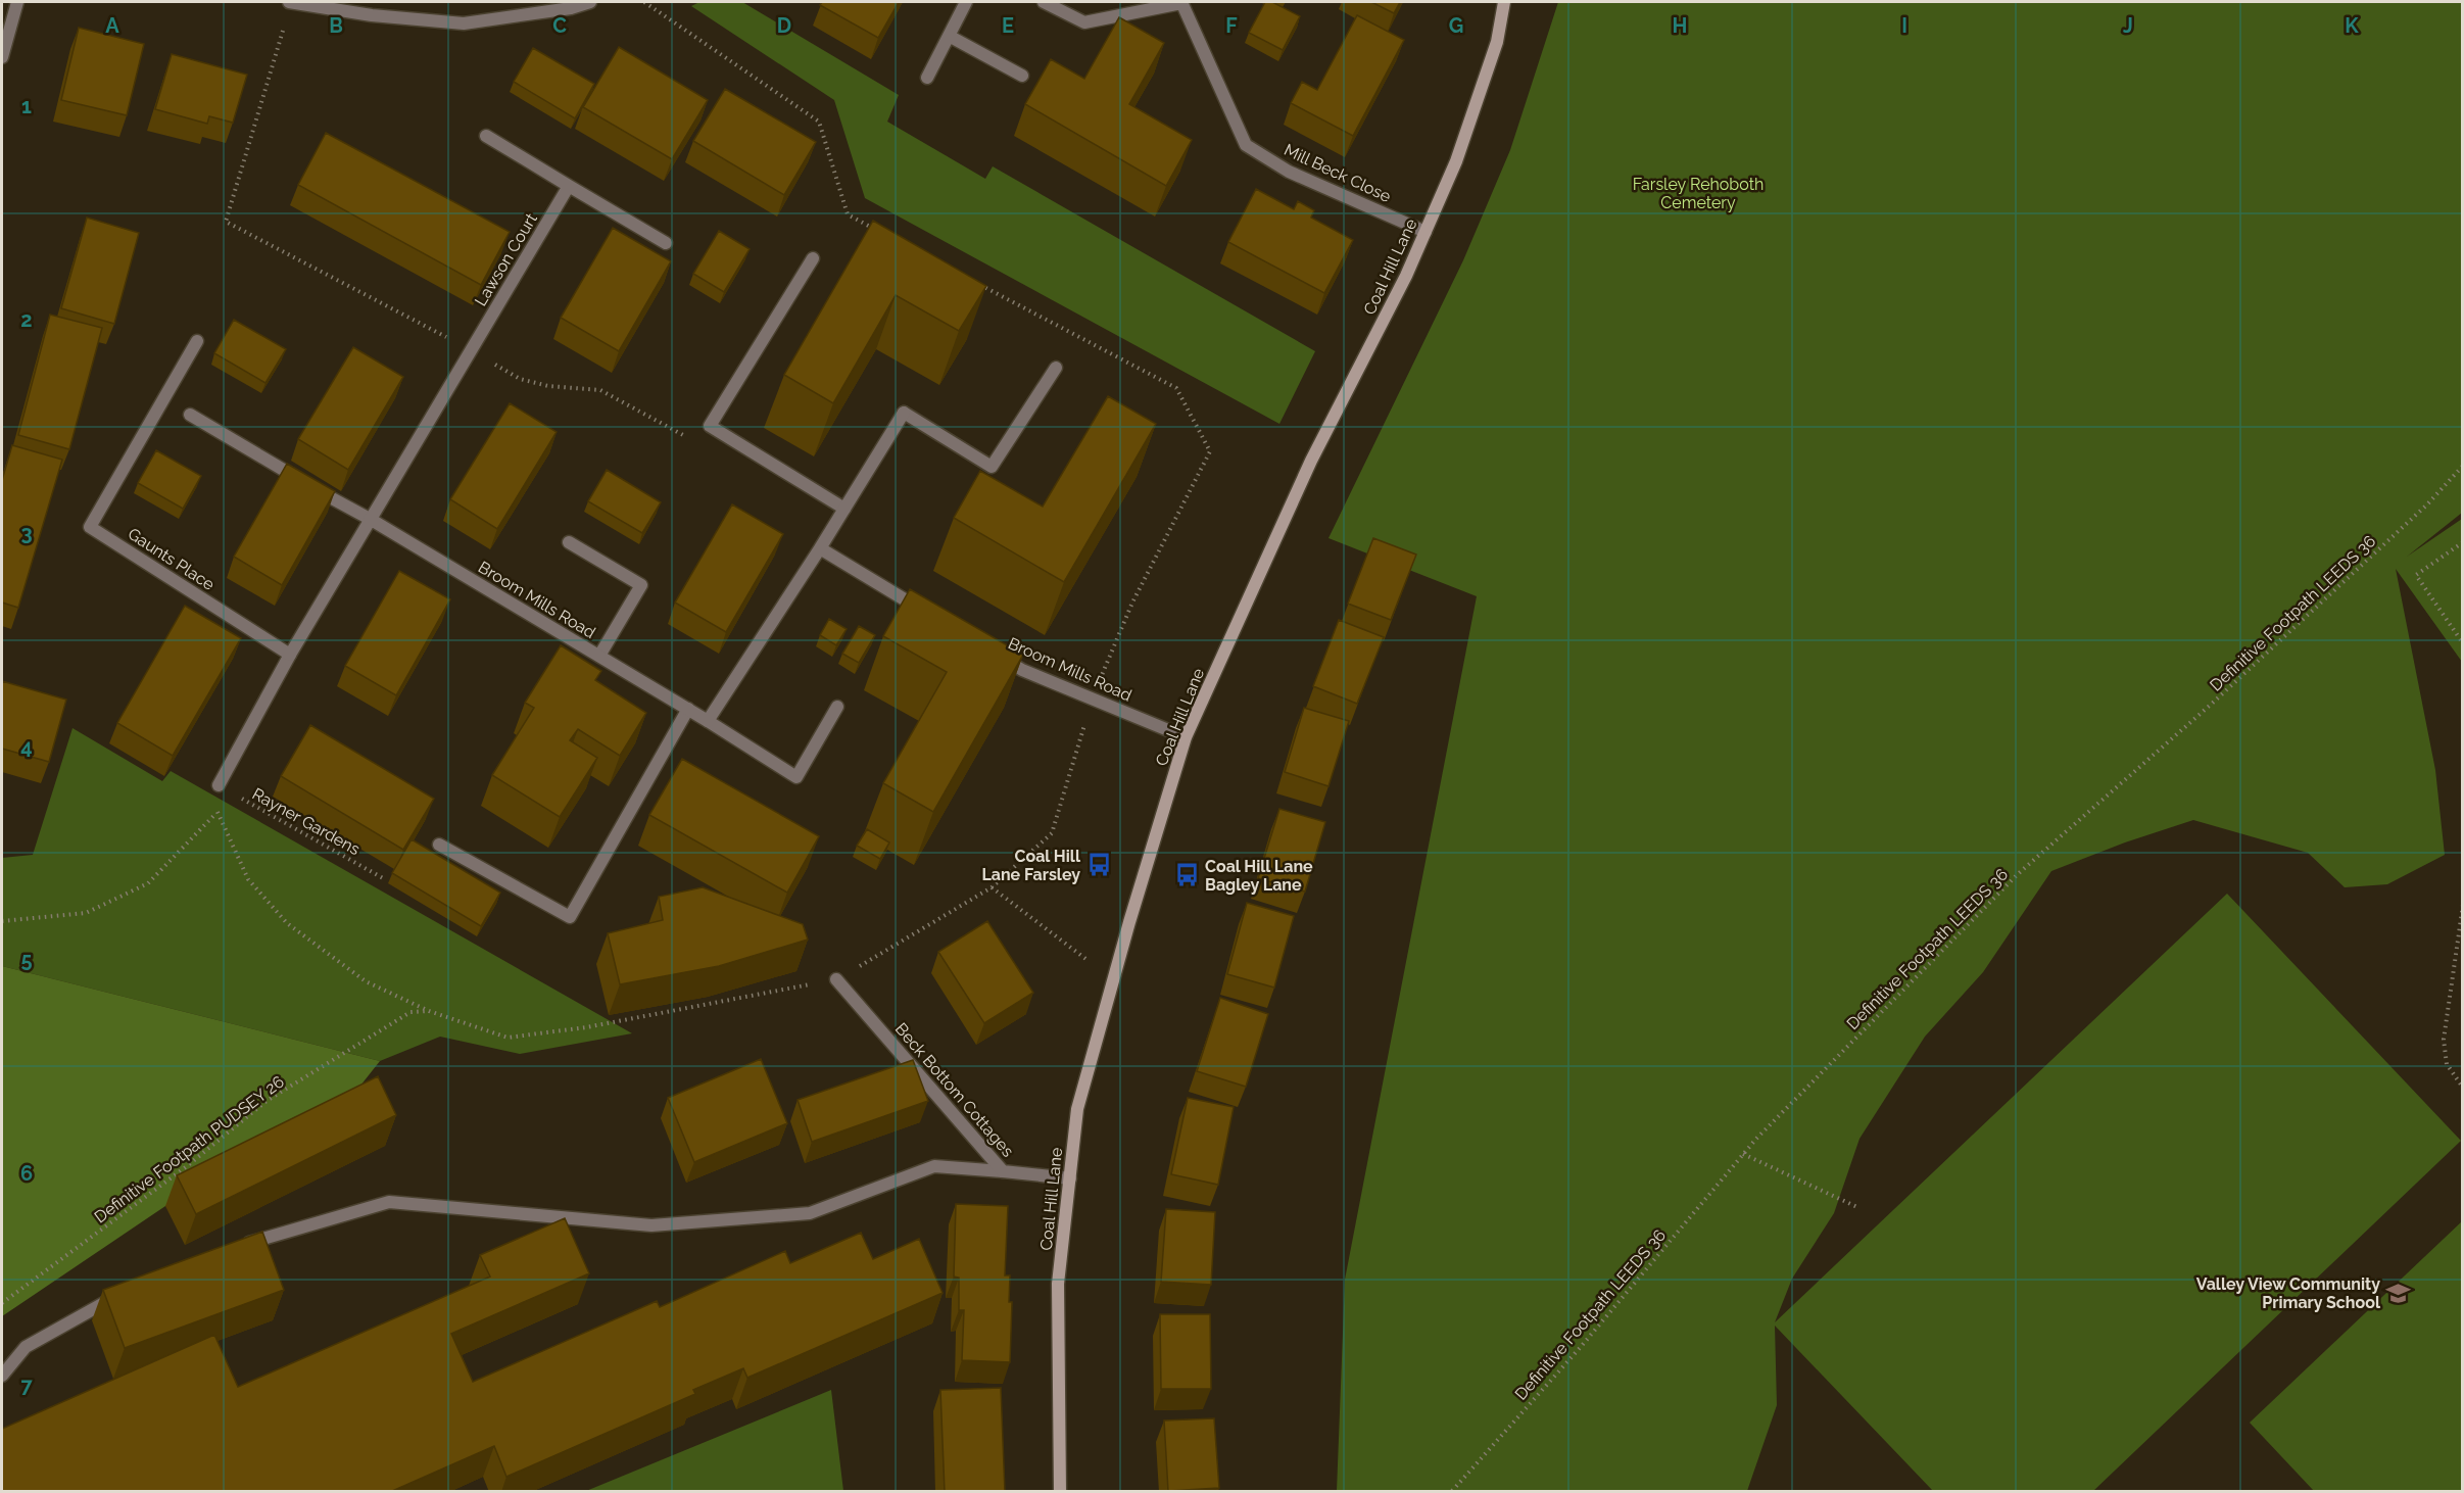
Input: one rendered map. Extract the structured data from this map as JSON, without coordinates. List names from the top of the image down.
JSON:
{
  "streets": {
    "street": [
      "Mill Beck Close",
      "Lawson Court",
      "Coal Hill Lane",
      "Gaunts Place",
      "Broom Mills Road",
      "Beck Bottom Cottages"
    ],
    "path": ["Definitive Footpath LEEDS 36", "Rayner Gardens", "Definitive Footpath PUDSEY 26"]
  },
  "crossings": [
    ["Mill Beck Close", "Coal Hill Lane"],
    ["Coal Hill Lane", "Broom Mills Road"],
    ["Coal Hill Lane", "Beck Bottom Cottages"]
  ],
  "parks": ["Farsley Rehoboth Cemetery"],
  "places": {
    "bus stop": ["Coal Hill Lane Farsley", "Coal Hill Lane Bagley Lane"],
    "school or university": ["Valley View Community Primary School"]
  },
  "grid": {
    "columns": [
      "A",
      "B",
      "C",
      "D",
      "E",
      "F",
      "G",
      "H",
      "I",
      "J",
      "K"
    ],
    "rows": [
      "1",
      "2",
      "3",
      "4",
      "5",
      "6",
      "7"
    ]
  }
}
